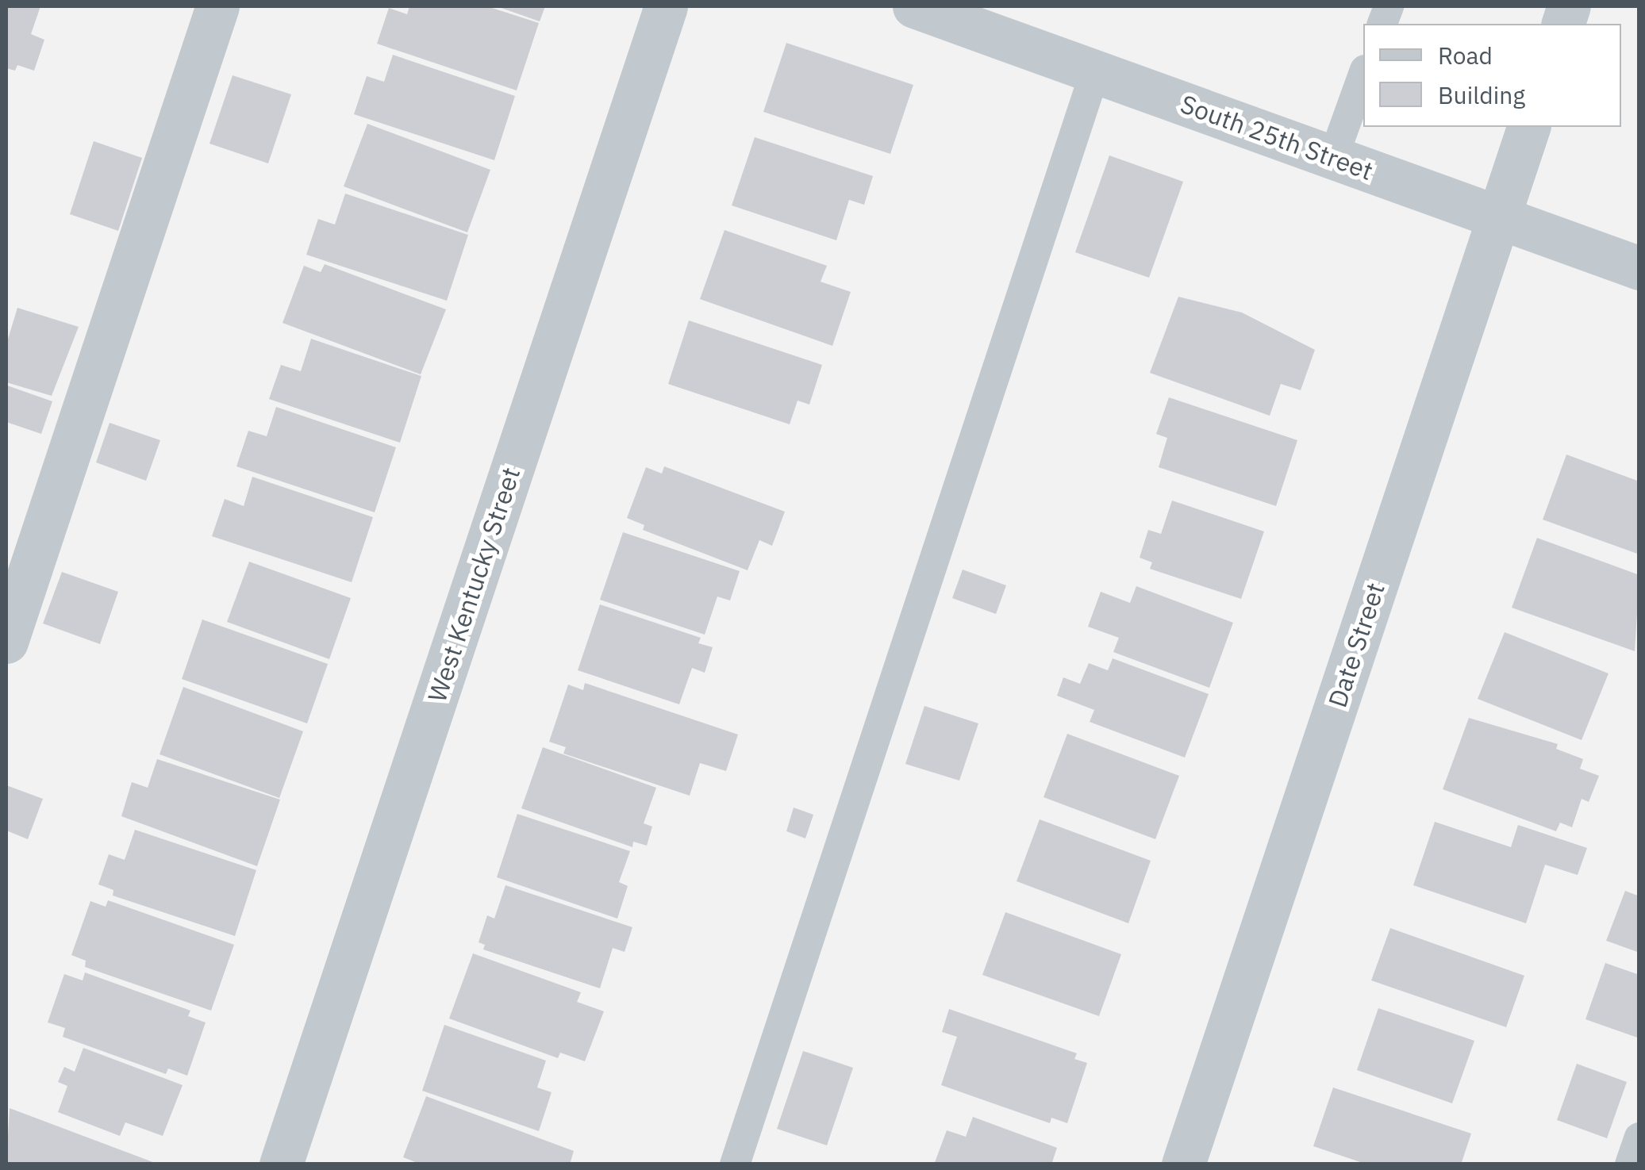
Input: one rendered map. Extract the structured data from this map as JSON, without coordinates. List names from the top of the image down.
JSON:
{
  "streets": {
    "street": ["South 25th Street", "West Kentucky Street", "Date Street"]
  },
  "crossings": [
    ["South 25th Street", "Date Street"]
  ],
  "legend": ["Road", "Building"]
}
